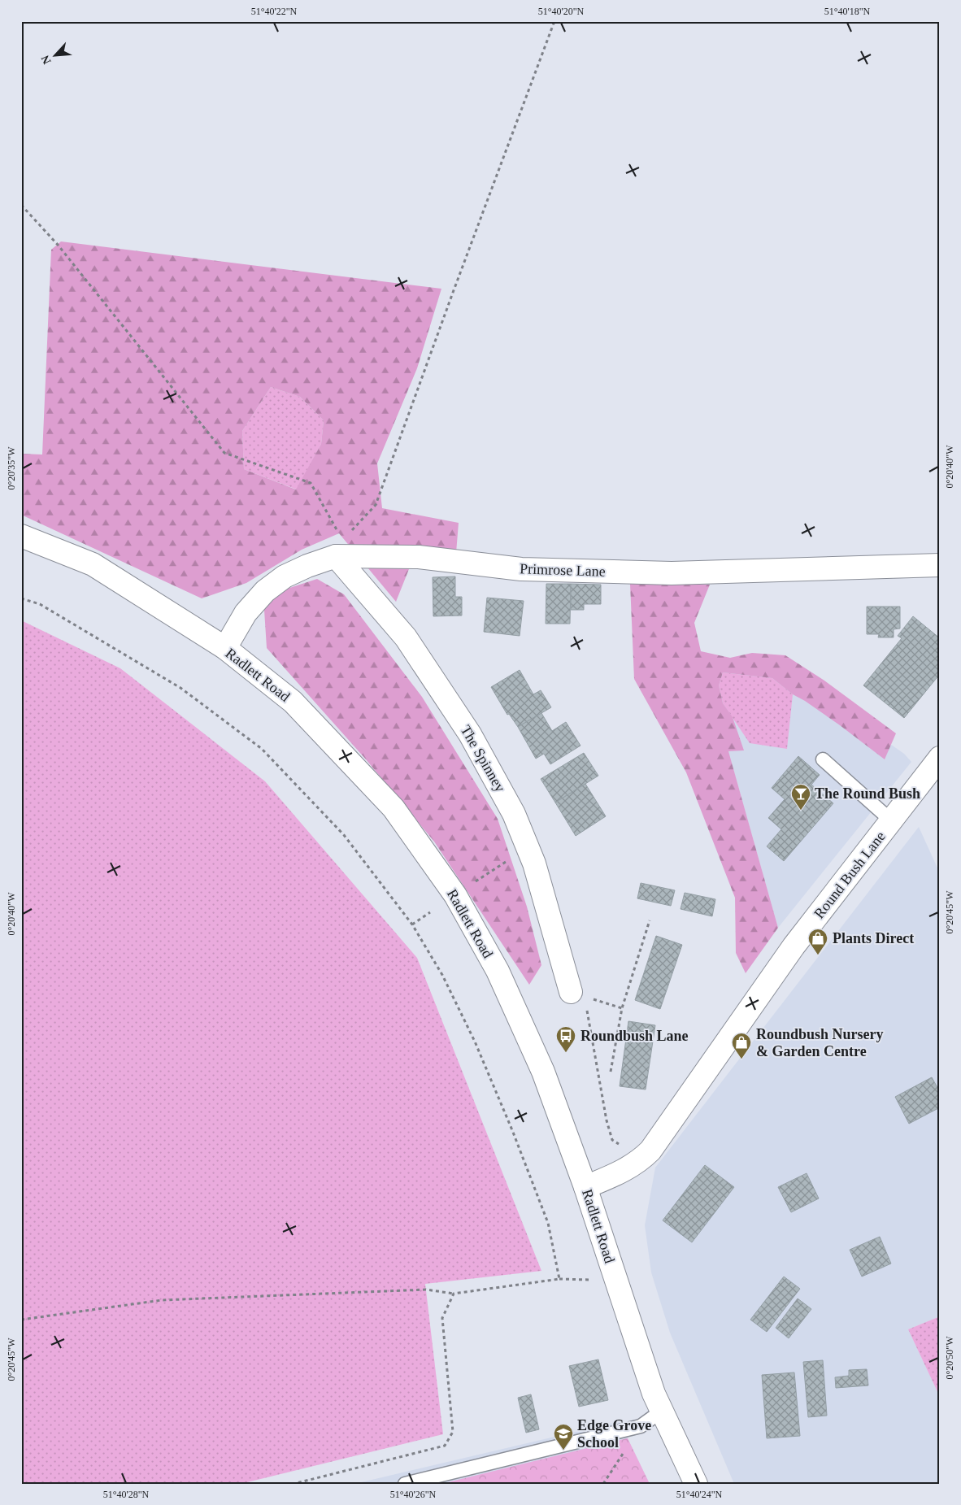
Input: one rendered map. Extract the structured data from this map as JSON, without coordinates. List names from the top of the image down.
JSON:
{
  "streets": {
    "street": [
      "Primrose Lane",
      "Radlett Road",
      "The Spinney",
      "Round Bush Lane"
    ]
  },
  "crossings": [
    ["Primrose Lane", "Radlett Road"],
    ["Primrose Lane", "The Spinney"],
    ["Radlett Road", "Round Bush Lane"]
  ],
  "places": {
    "bar": ["The Round Bush"],
    "shop": ["Plants Direct", "Roundbush Nursery & Garden Centre"],
    "bus stop": ["Roundbush Lane"],
    "school or university": ["Edge Grove School"]
  },
  "north": "bottom left",
  "coordinates": [
    "51°40'22\"N",
    "51°40'20\"N",
    "51°40'18\"N",
    "0°20'40\"W",
    "0°20'35\"W",
    "0°20'45\"W",
    "0°20'50\"W",
    "51°40'28\"N",
    "51°40'26\"N",
    "51°40'24\"N"
  ]
}
